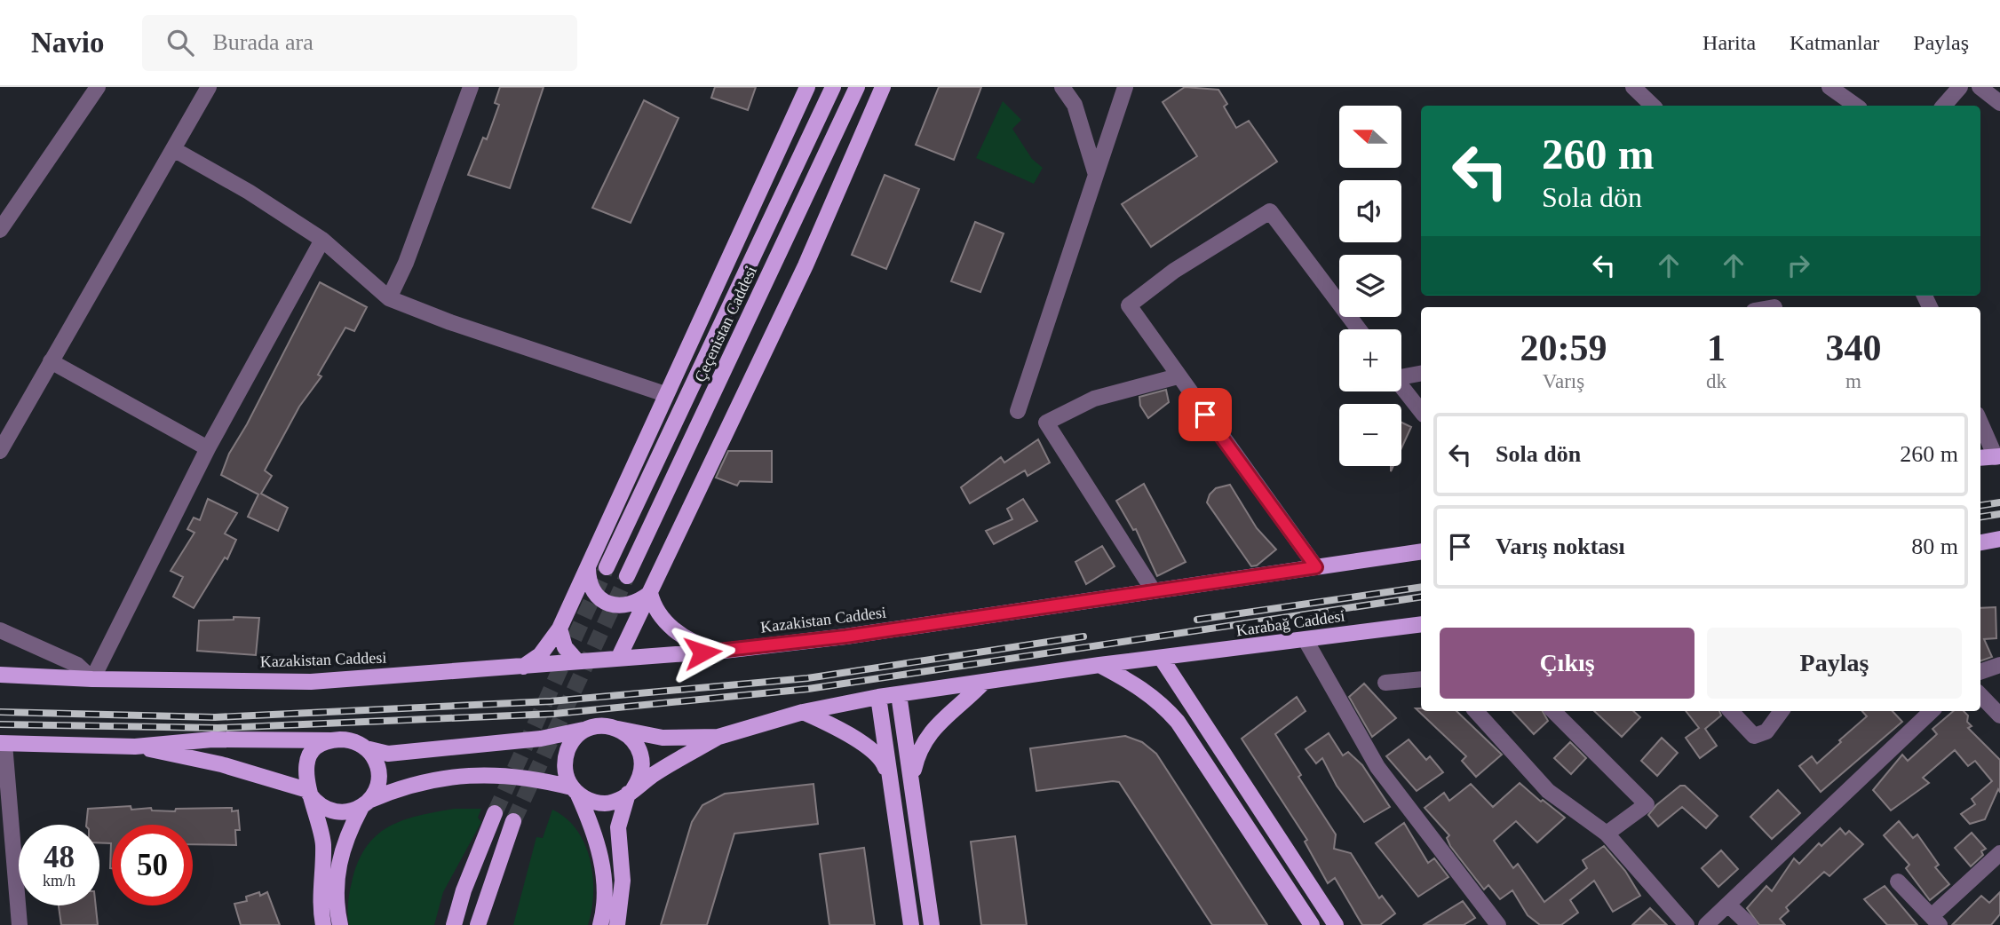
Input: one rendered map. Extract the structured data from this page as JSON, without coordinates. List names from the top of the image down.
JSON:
{
  "streets": {
    "main road": ["Çeçenistan Caddesi", "Kazakistan Caddesi", "Karabağ Caddesi"]
  },
  "north": "left",
  "page": {
    "header": "Navio",
    "search": "Burada ara",
    "nav": ["Harita", "Katmanlar", "Paylaş"],
    "map_buttons": ["+", "−"],
    "turn": ["260 m", "Sola dön"],
    "eta": [
      "20:59",
      "Varış",
      "1",
      "dk",
      "340",
      "m"
    ],
    "list": [
      {
        "name": "Sola dön",
        "value": "260 m"
      },
      {
        "name": "Varış noktası",
        "value": "80 m"
      }
    ],
    "buttons": ["Çıkış", "Paylaş"],
    "speed": "48 km/h",
    "limit": "50"
  }
}
